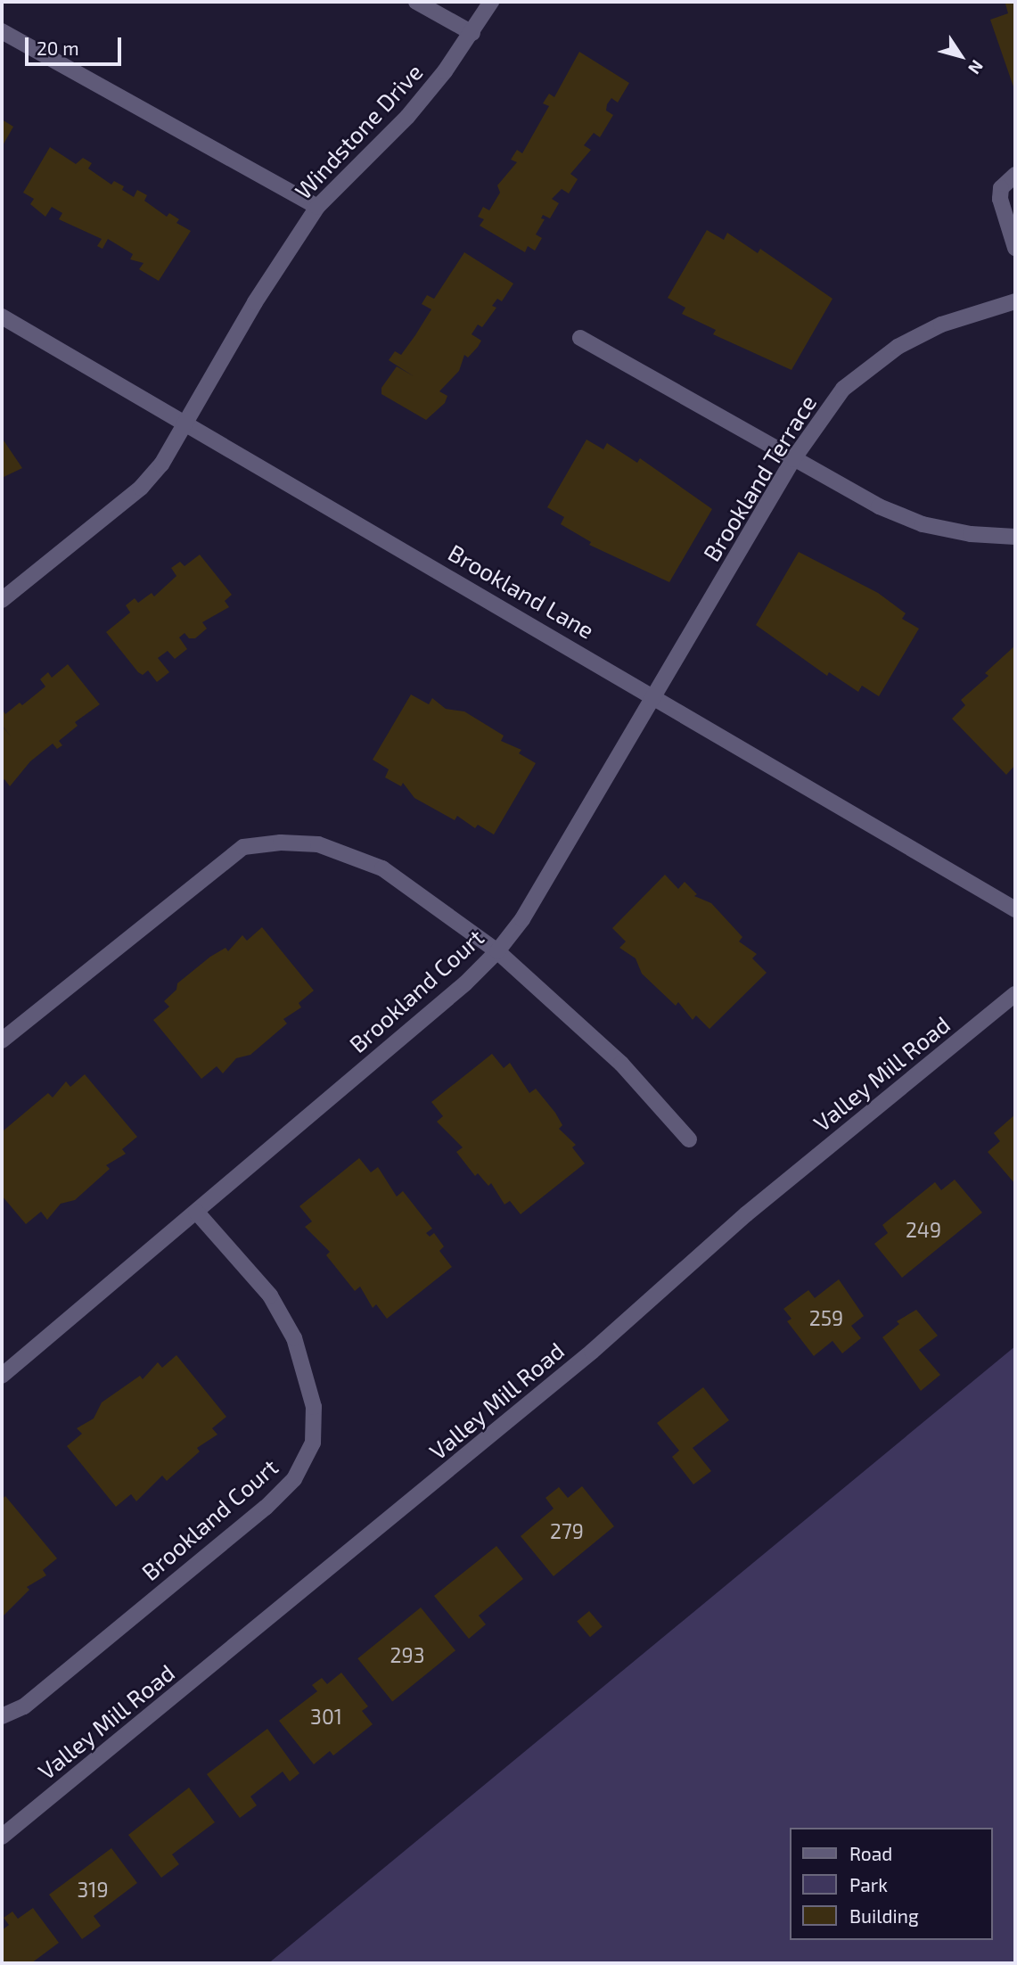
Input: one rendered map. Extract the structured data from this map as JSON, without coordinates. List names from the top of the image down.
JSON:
{
  "streets": {
    "street": [
      "Windstone Drive",
      "Brookland Terrace",
      "Brookland Lane",
      "Brookland Court",
      "Valley Mill Road"
    ]
  },
  "crossings": [
    ["Windstone Drive", "Brookland Lane"],
    ["Brookland Terrace", "Brookland Lane"],
    ["Brookland Terrace", "Brookland Court"],
    ["Brookland Lane", "Brookland Court"]
  ],
  "house_numbers": [
    "249",
    "259",
    "279",
    "293",
    "301",
    "319"
  ],
  "legend": ["Road", "Park", "Building"],
  "scale_bar": "20 m",
  "north": "bottom right"
}
